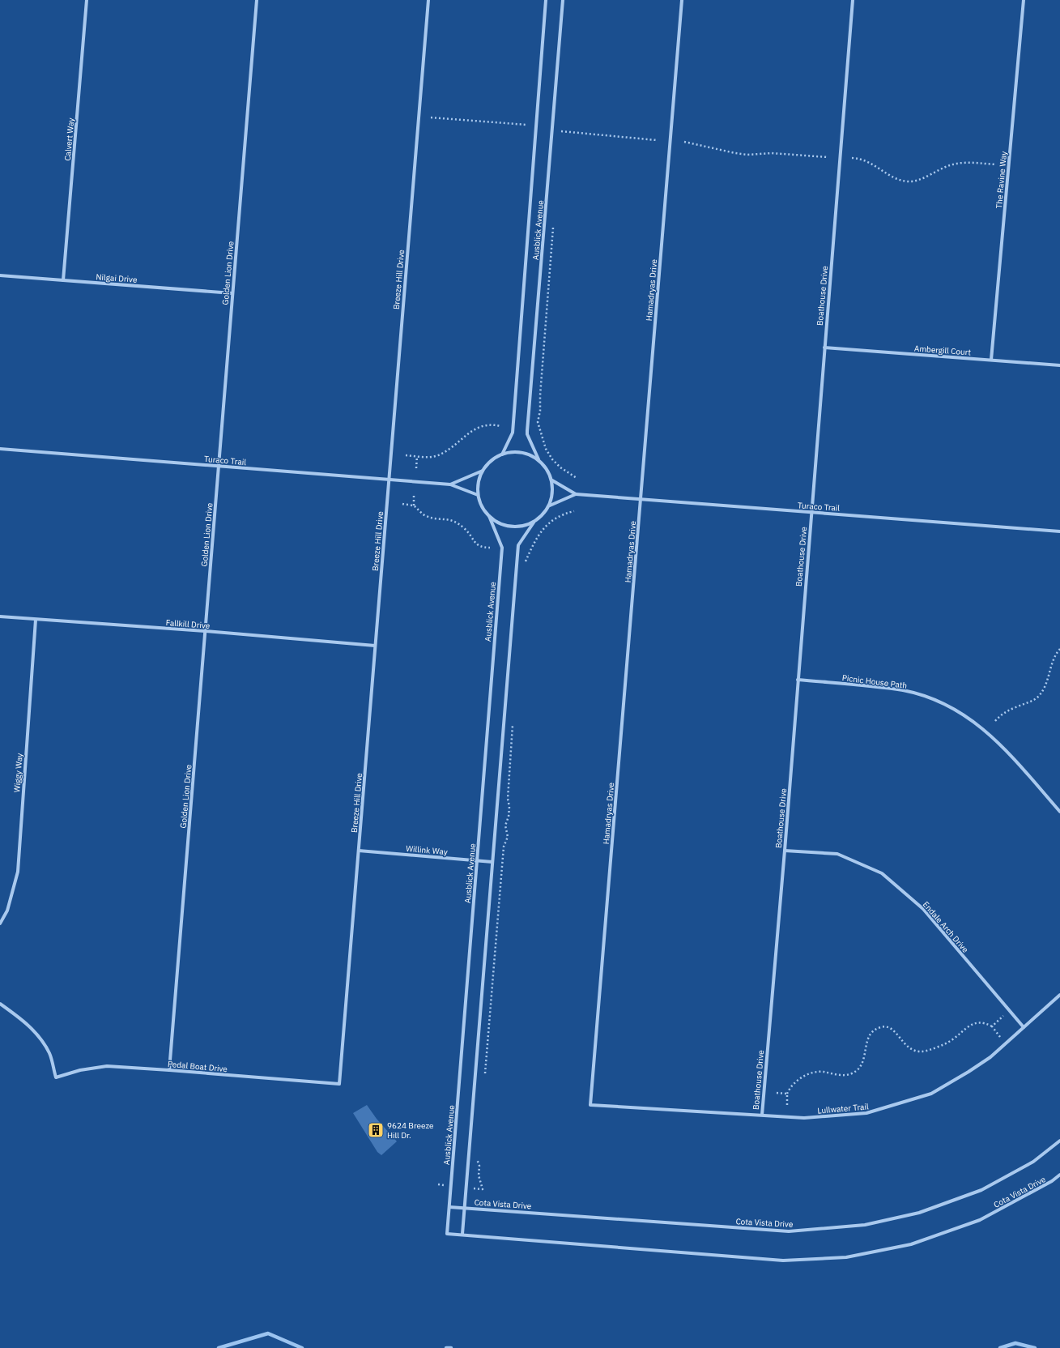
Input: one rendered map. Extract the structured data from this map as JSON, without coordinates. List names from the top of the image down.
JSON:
{
  "streets": {
    "street": [
      "Calvert Way",
      "The Ravine Way",
      "Ausblick Avenue",
      "Golden Lion Drive",
      "Nilgai Drive",
      "Breeze Hill Drive",
      "Hamadryas Drive",
      "Boathouse Drive",
      "Ambergill Court",
      "Turaco Trail",
      "Fallkill Drive",
      "Picnic House Path",
      "Wiggy Way",
      "Willink Way",
      "Endale Arch Drive",
      "Pedal Boat Drive",
      "Lullwater Trail",
      "Cota Vista Drive"
    ]
  },
  "crossings": [
    ["Calvert Way", "Nilgai Drive"],
    ["The Ravine Way", "Ambergill Court"],
    ["Ausblick Avenue", "Turaco Trail"],
    ["Ausblick Avenue", "Willink Way"],
    ["Ausblick Avenue", "Cota Vista Drive"],
    ["Golden Lion Drive", "Nilgai Drive"],
    ["Golden Lion Drive", "Turaco Trail"],
    ["Golden Lion Drive", "Fallkill Drive"],
    ["Golden Lion Drive", "Pedal Boat Drive"],
    ["Breeze Hill Drive", "Turaco Trail"],
    ["Breeze Hill Drive", "Fallkill Drive"],
    ["Breeze Hill Drive", "Willink Way"],
    ["Breeze Hill Drive", "Pedal Boat Drive"],
    ["Hamadryas Drive", "Turaco Trail"],
    ["Hamadryas Drive", "Lullwater Trail"],
    ["Boathouse Drive", "Ambergill Court"],
    ["Boathouse Drive", "Turaco Trail"],
    ["Boathouse Drive", "Picnic House Path"],
    ["Boathouse Drive", "Endale Arch Drive"],
    ["Boathouse Drive", "Lullwater Trail"],
    ["Fallkill Drive", "Wiggy Way"],
    ["Endale Arch Drive", "Lullwater Trail"]
  ],
  "places": {
    "building": ["9624 Breeze Hill Dr."]
  }
}
